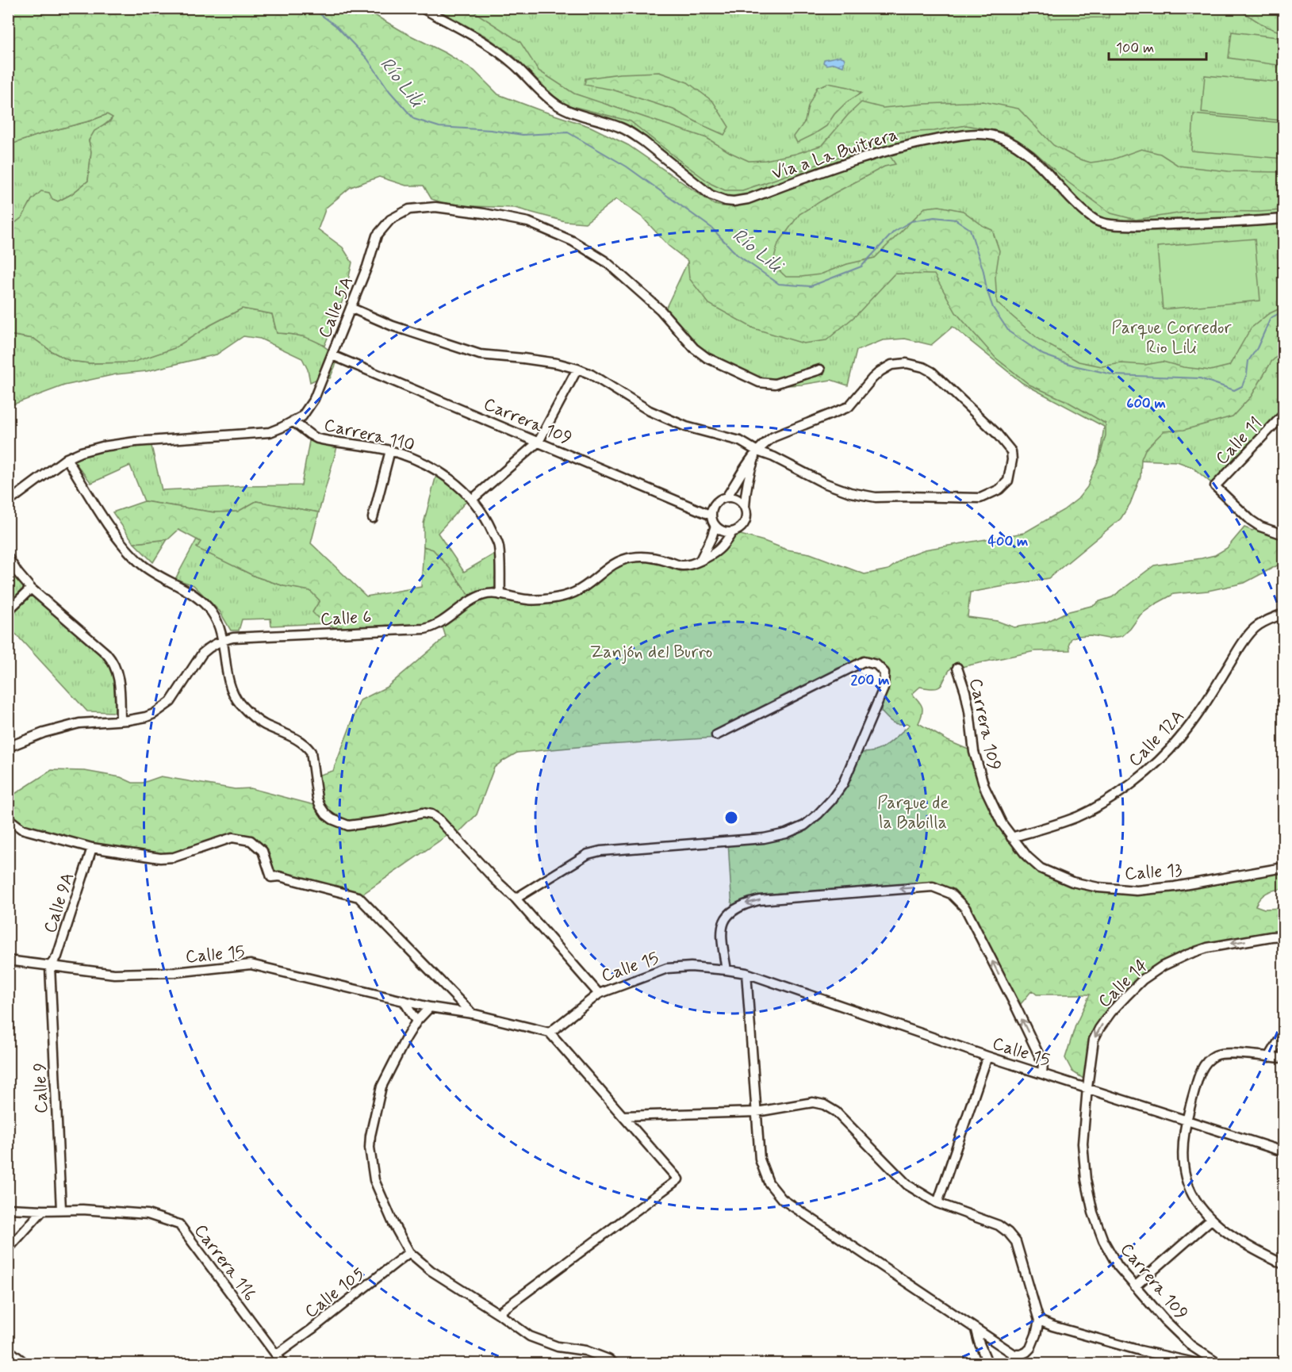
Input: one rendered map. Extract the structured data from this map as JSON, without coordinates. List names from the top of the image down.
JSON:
{
  "streets": {
    "street": [
      "Vía a La Buitrera",
      "Calle 5A",
      "Carrera 109",
      "Carrera 110",
      "Calle 11",
      "Calle 6",
      "Calle 12A",
      "Calle 13",
      "Calle 9A",
      "Calle 15",
      "Calle 14",
      "Calle 9",
      "Carrera 116",
      "Calle 105"
    ]
  },
  "crossings": [
    ["Calle 5A", "Carrera 109"],
    ["Calle 5A", "Carrera 110"],
    ["Carrera 109", "Calle 6"],
    ["Carrera 109", "Calle 12A"],
    ["Carrera 109", "Calle 13"],
    ["Carrera 109", "Calle 15"],
    ["Carrera 109", "Calle 14"],
    ["Carrera 110", "Calle 6"],
    ["Calle 12A", "Calle 13"],
    ["Calle 9A", "Calle 15"],
    ["Calle 9A", "Calle 9"],
    ["Calle 15", "Calle 14"],
    ["Calle 15", "Calle 9"],
    ["Calle 9", "Carrera 116"],
    ["Carrera 116", "Calle 105"]
  ],
  "one_way": ["Calle 14"],
  "water": ["Río Lili"],
  "parks": ["Parque Corredor Rio Lili", "Zanjón del Burro", "Parque de la Babilla"],
  "scale_bar": "100 m",
  "rings": ["600 m", "400 m", "200 m"]
}
